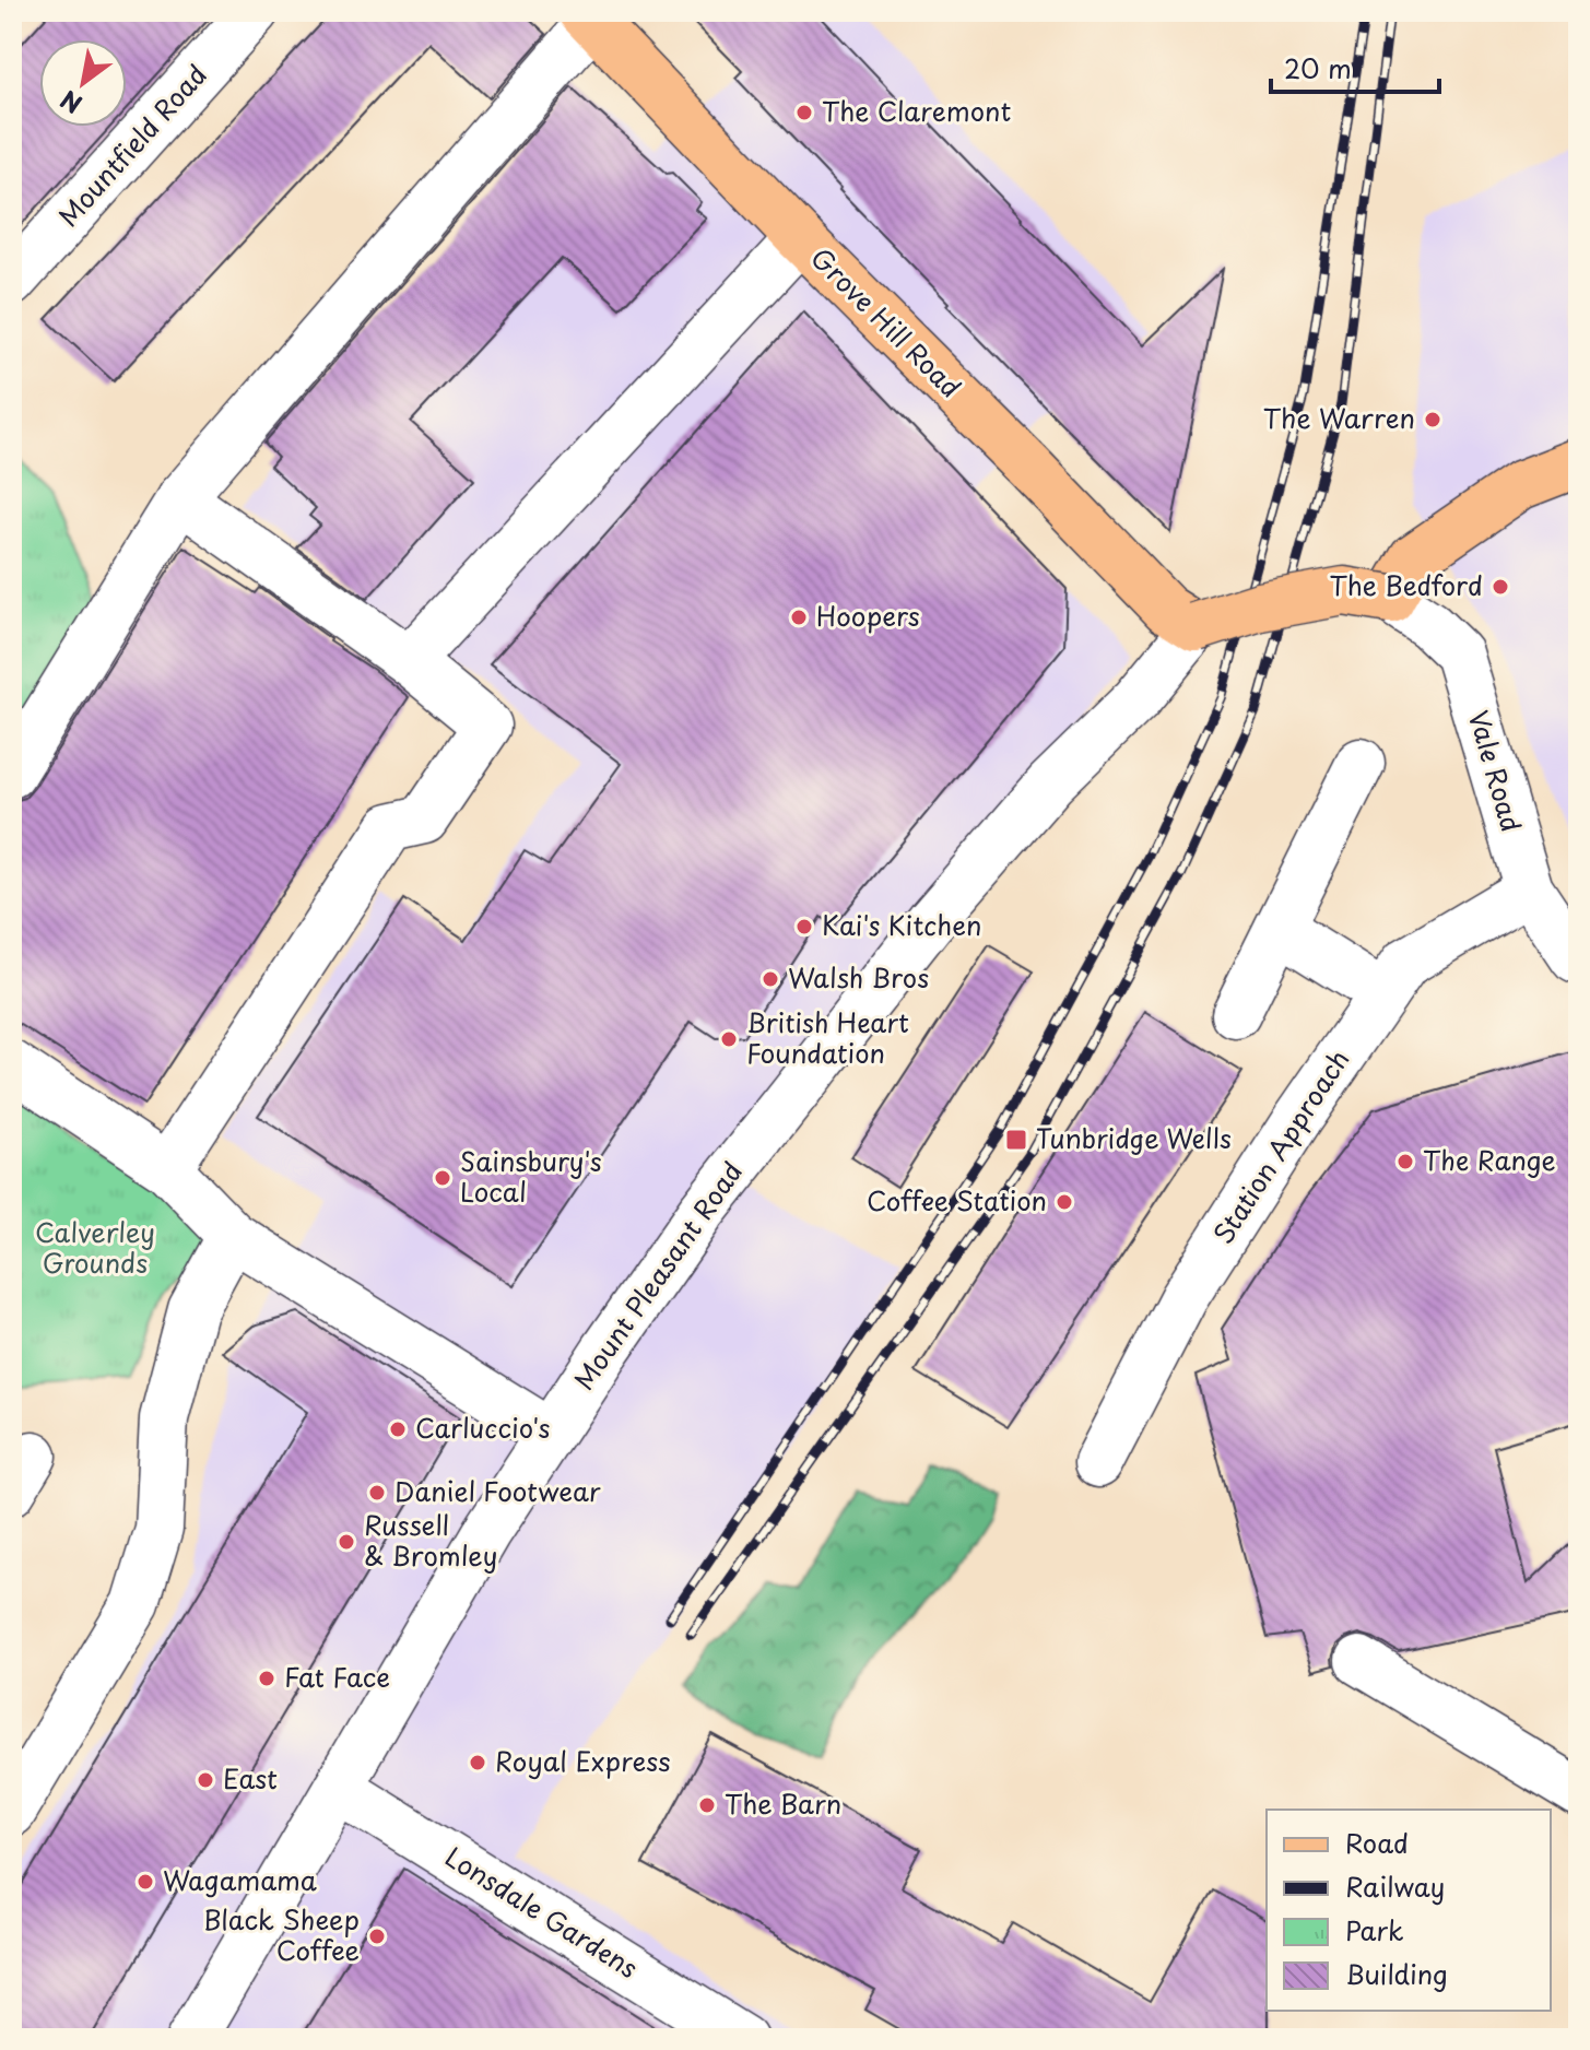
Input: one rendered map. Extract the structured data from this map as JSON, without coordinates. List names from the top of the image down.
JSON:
{
  "streets": {
    "main road": ["Grove Hill Road"],
    "street": [
      "Mountfield Road",
      "Vale Road",
      "Station Approach",
      "Mount Pleasant Road",
      "Lonsdale Gardens"
    ]
  },
  "crossings": [
    ["Grove Hill Road", "Mount Pleasant Road"],
    ["Vale Road", "Station Approach"],
    ["Mount Pleasant Road", "Lonsdale Gardens"]
  ],
  "parks": ["Calverley Grounds"],
  "places": {
    "other": [
      "The Claremont",
      "The Warren",
      "The Bedford",
      "Hoopers",
      "Kai's Kitchen",
      "Walsh Bros",
      "British Heart Foundation",
      "The Range",
      "Sainsbury's Local",
      "Coffee Station",
      "Carluccio's",
      "Daniel Footwear",
      "Russell & Bromley",
      "Fat Face",
      "Royal Express",
      "East",
      "The Barn",
      "Wagamama",
      "Black Sheep Coffee"
    ],
    "transit": ["Tunbridge Wells"]
  },
  "legend": [
    "Road",
    "Railway",
    "Park",
    "Building"
  ],
  "scale_bar": "20 m",
  "north": "bottom left"
}
